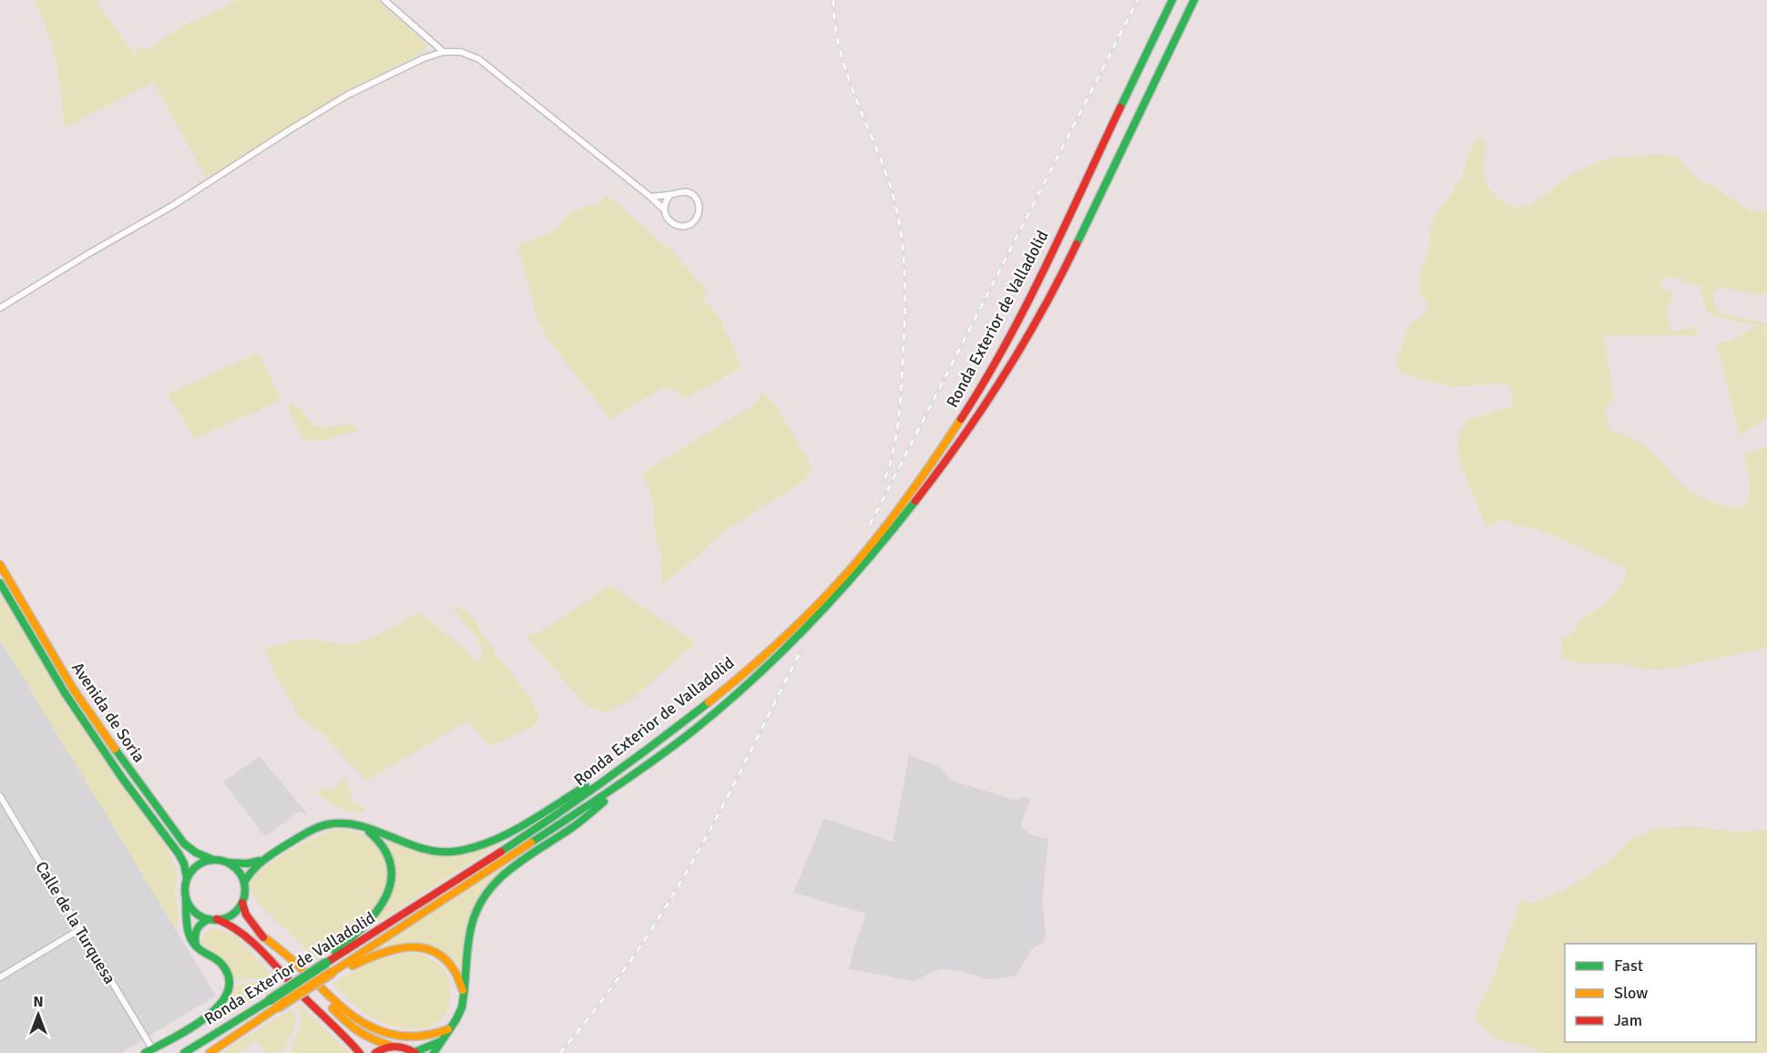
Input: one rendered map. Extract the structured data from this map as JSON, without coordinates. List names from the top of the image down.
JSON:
{
  "streets": {
    "main road": ["Ronda Exterior de Valladolid", "Avenida de Soria"],
    "street": ["Calle de la Turquesa"]
  },
  "legend": ["Fast", "Slow", "Jam"],
  "north": "top"
}
